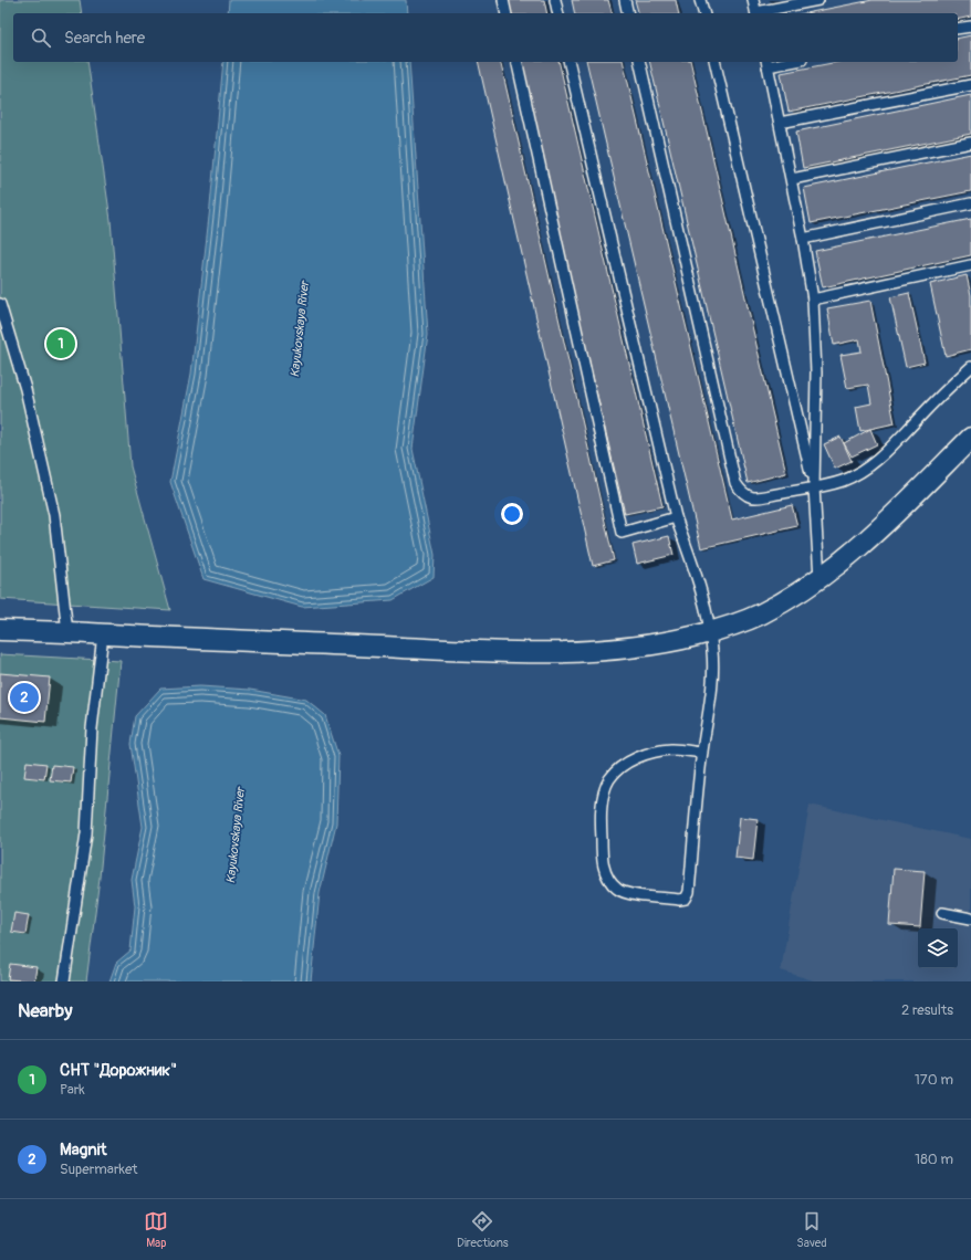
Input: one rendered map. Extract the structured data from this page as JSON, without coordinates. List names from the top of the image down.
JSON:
{
  "water": ["Kayukovskaya River"],
  "page": {
    "search": "Search here",
    "pins": ["1", "2"],
    "heading": ["Nearby", "2 results"],
    "list": [
      {
        "mark": "1",
        "name": "СНТ \"Дорожник\"",
        "note": "Park",
        "value": "170 m"
      },
      {
        "mark": "2",
        "name": "Magnit",
        "note": "Supermarket",
        "value": "180 m"
      }
    ],
    "nav": ["Map", "Directions", "Saved"]
  }
}
